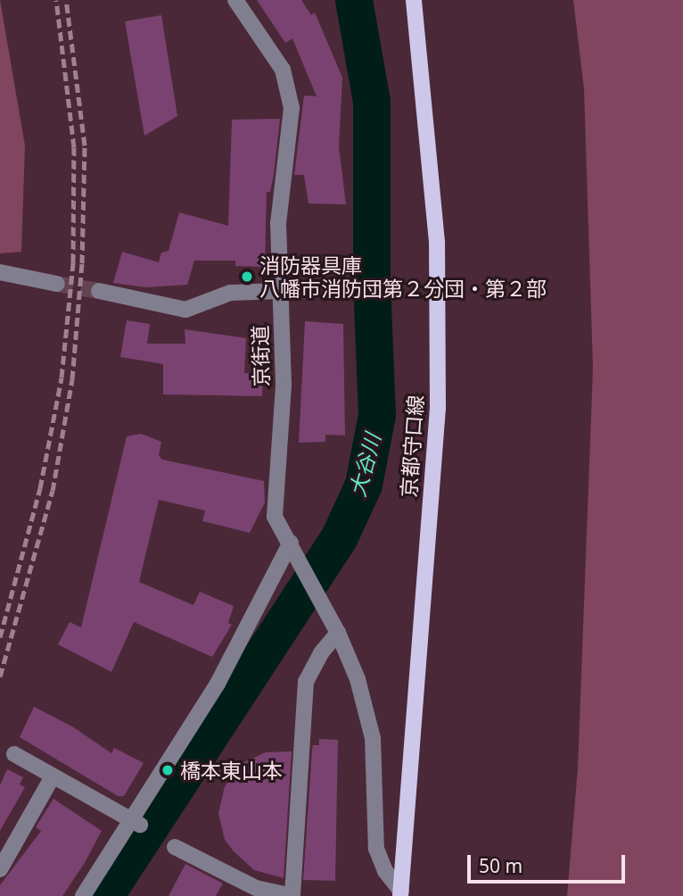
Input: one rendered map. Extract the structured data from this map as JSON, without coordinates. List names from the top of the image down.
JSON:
{
  "streets": {
    "main road": ["京都守口線"],
    "street": ["京街道"]
  },
  "water": ["大谷川"],
  "places": ["消防器具庫 八幡市消防団第２分団・第２部", "橋本東山本"],
  "scale_bar": "50 m"
}
